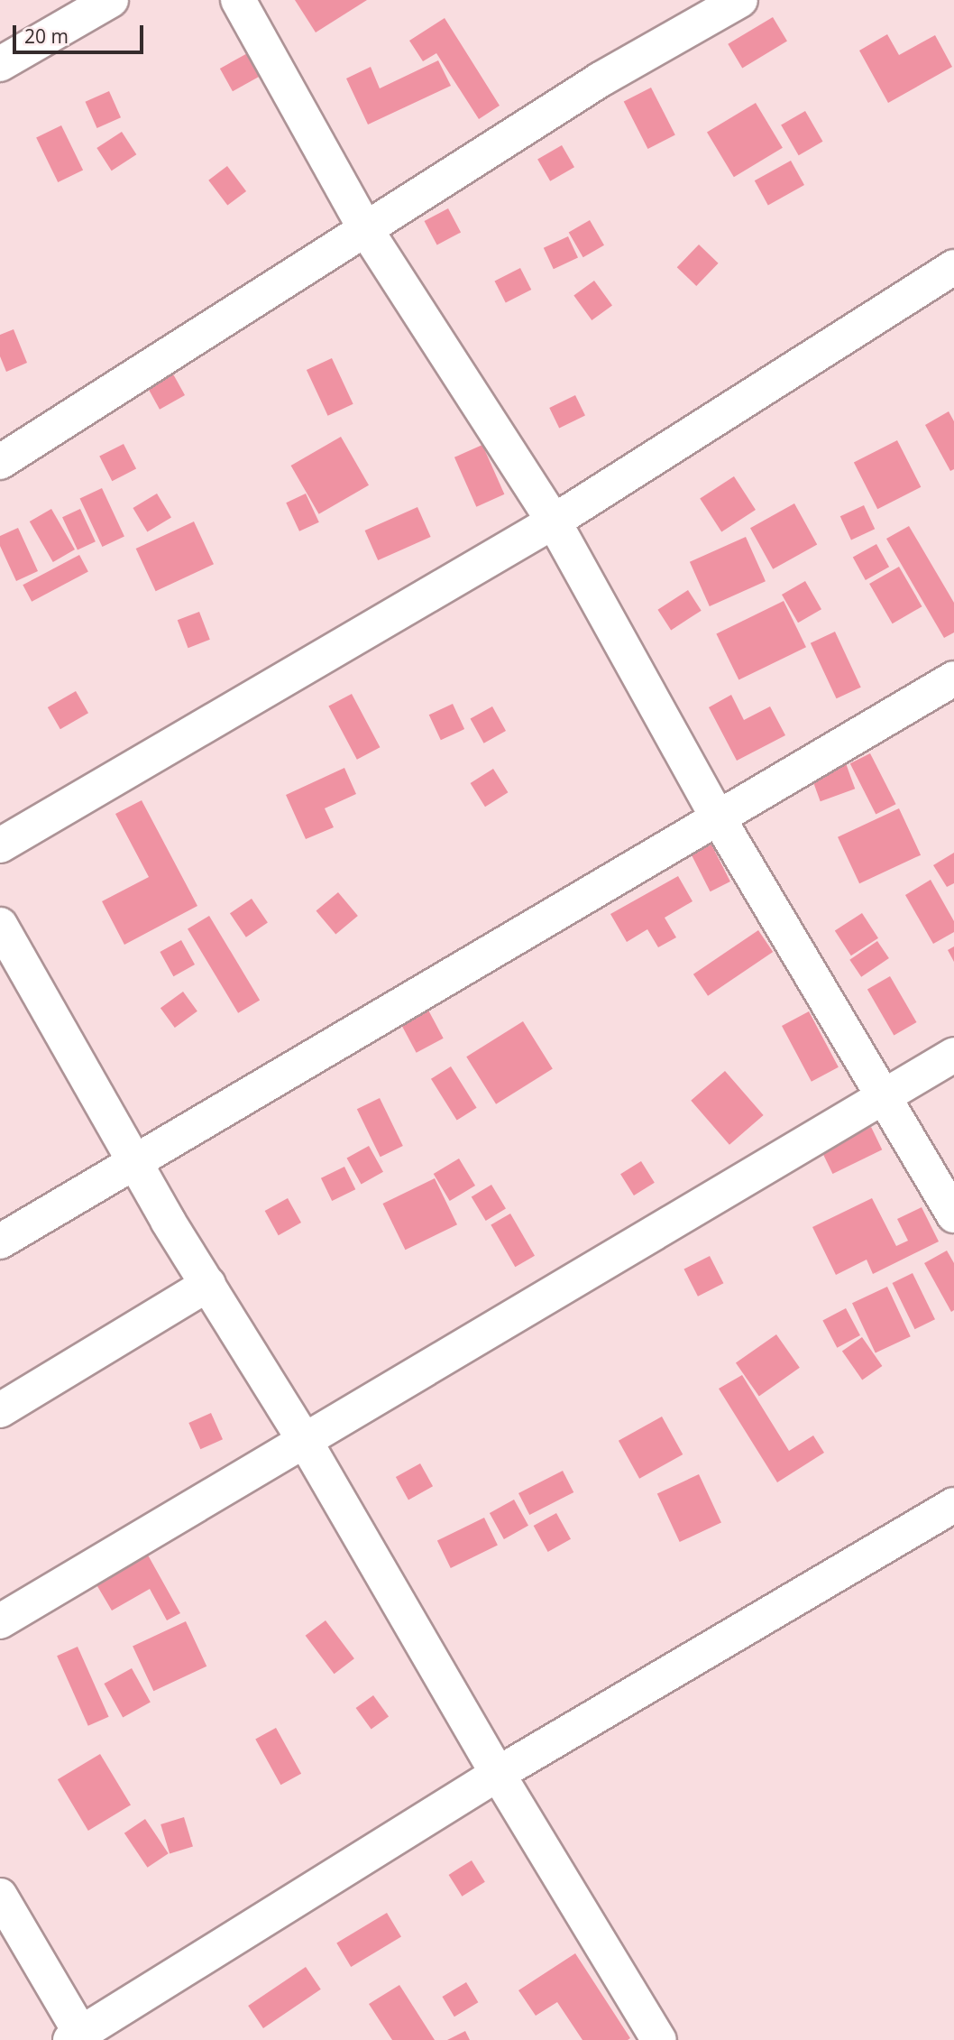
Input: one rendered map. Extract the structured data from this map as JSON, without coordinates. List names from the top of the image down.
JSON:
{
  "scale_bar": "20 m"
}
